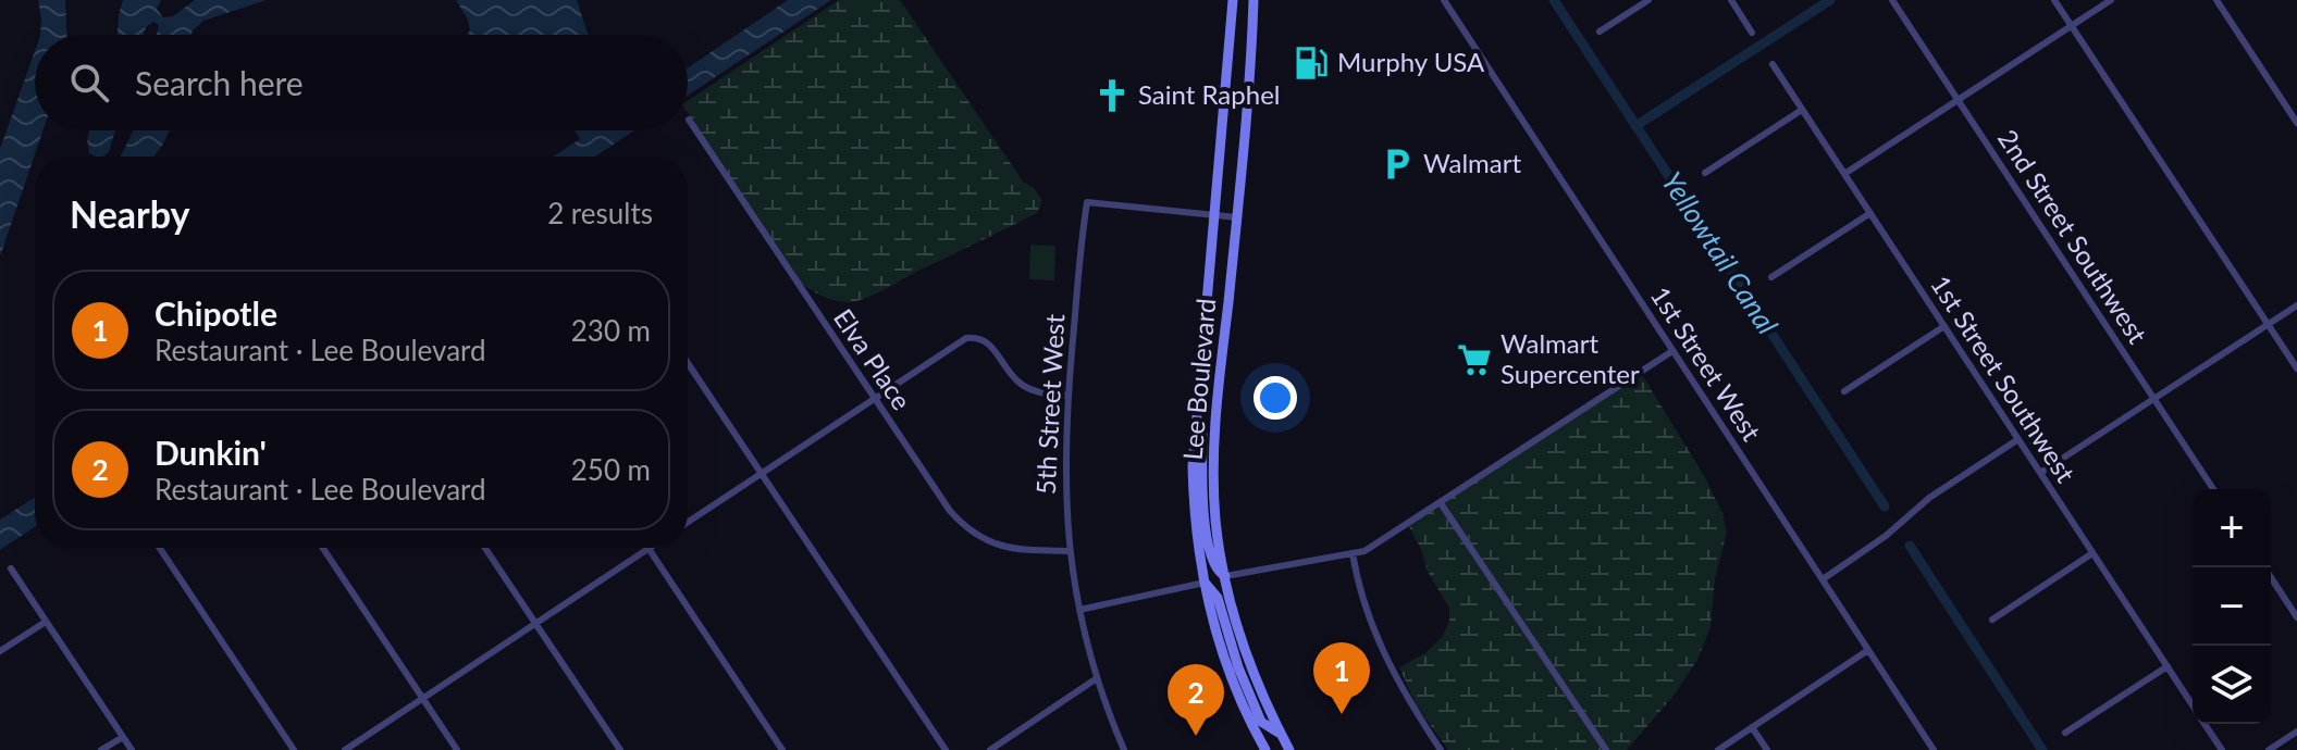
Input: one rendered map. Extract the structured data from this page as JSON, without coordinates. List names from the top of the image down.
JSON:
{
  "streets": {
    "main road": ["Lee Boulevard"],
    "street": [
      "2nd Street Southwest",
      "Elva Place",
      "1st Street West",
      "1st Street Southwest",
      "5th Street West"
    ]
  },
  "crossings": [
    ["Elva Place", "5th Street West"],
    ["Lee Boulevard", "5th Street West"]
  ],
  "water": ["Yellowtail Canal"],
  "places": {
    "fuel station": ["Murphy USA"],
    "church": ["Saint Raphel"],
    "parking": ["Walmart"],
    "supermarket": ["Walmart Supercenter"]
  },
  "page": {
    "search": "Search here",
    "heading": ["Nearby", "2 results"],
    "list": [
      {
        "mark": "1",
        "name": "Chipotle",
        "note": "Restaurant · Lee Boulevard",
        "value": "230 m"
      },
      {
        "mark": "2",
        "name": "Dunkin'",
        "note": "Restaurant · Lee Boulevard",
        "value": "250 m"
      }
    ],
    "map_buttons": ["+", "−"],
    "pins": ["1", "2"]
  }
}
